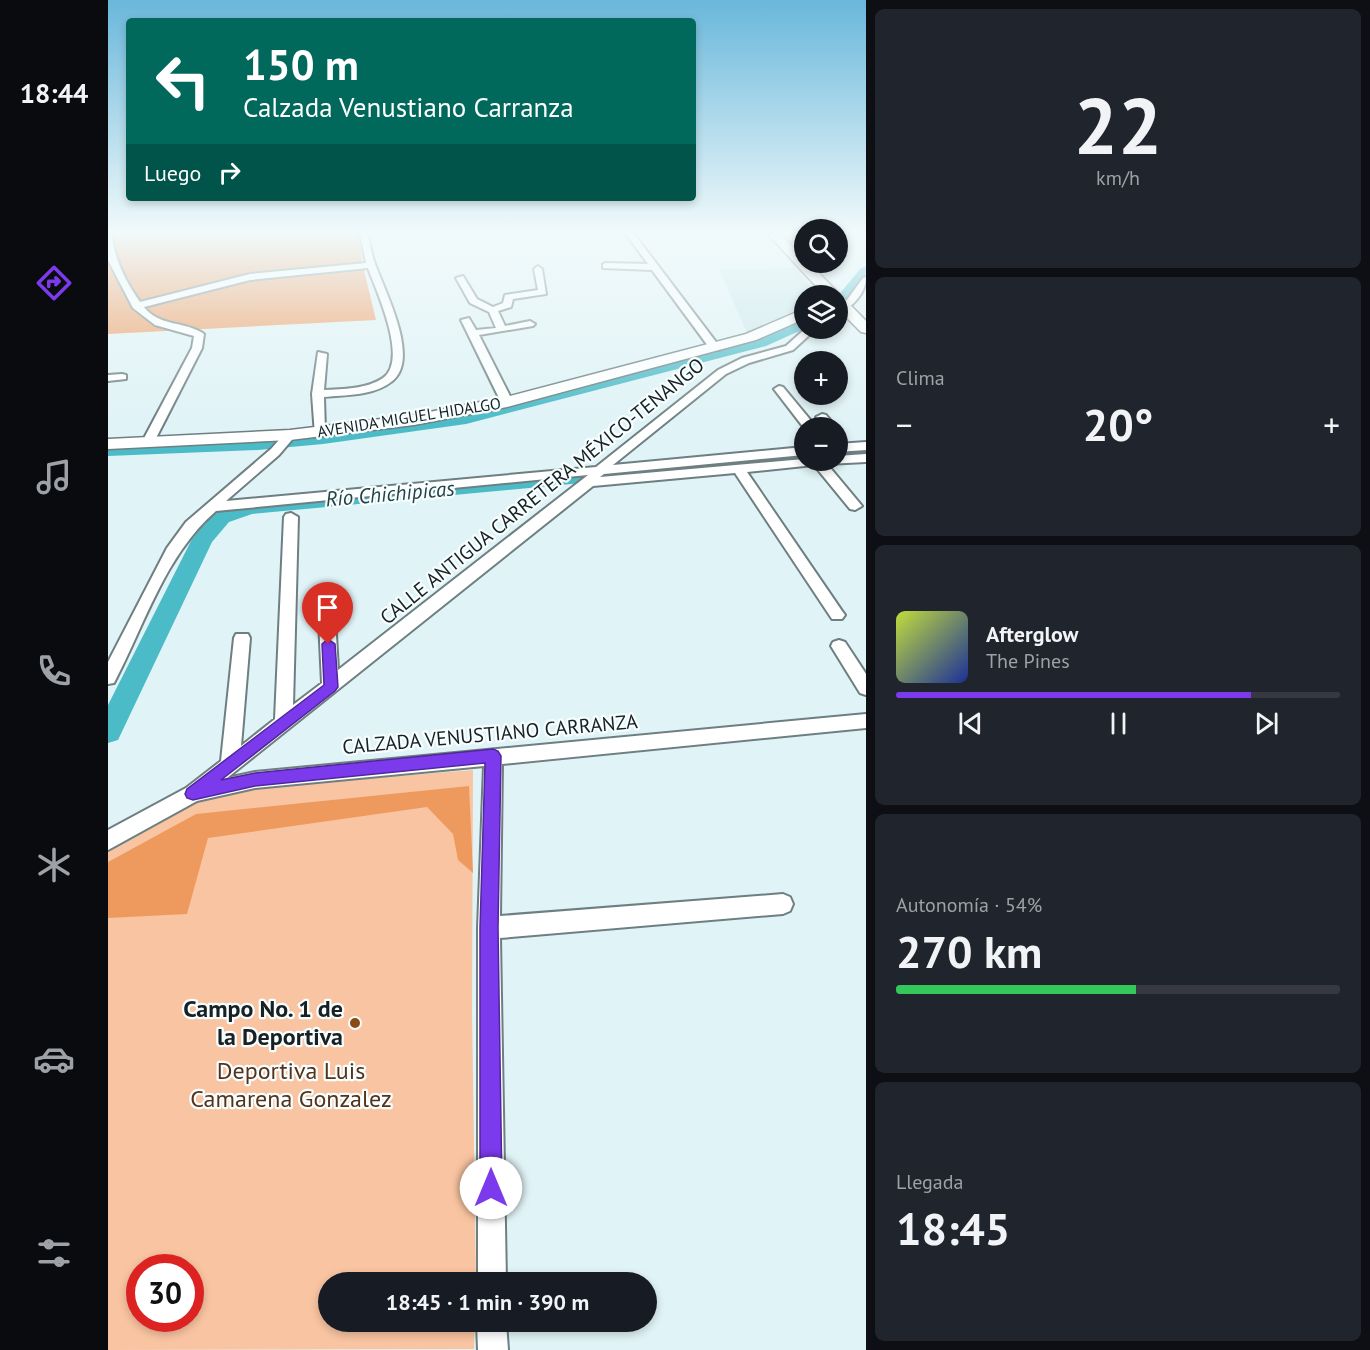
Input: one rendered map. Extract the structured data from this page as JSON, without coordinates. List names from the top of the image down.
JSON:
{
  "streets": {
    "street": ["AVENIDA MIGUEL HIDALGO", "CALLE ANTIGUA CARRETERA MÉXICO-TENANGO", "CALZADA VENUSTIANO CARRANZA"]
  },
  "crossings": [
    ["CALLE ANTIGUA CARRETERA MÉXICO-TENANGO", "CALZADA VENUSTIANO CARRANZA"]
  ],
  "water": ["Río Chichipicas"],
  "parks": ["Deportiva Luis Camarena Gonzalez"],
  "places": ["Campo No. 1 de la Deportiva"],
  "page": {
    "tabs": "18:44",
    "tile": [
      ["22", "km/h"],
      "Clima",
      ["Autonomía · 54%", "270 km"],
      ["Llegada", "18:45"]
    ],
    "turn": ["150 m", "Calzada Venustiano Carranza"],
    "then": "Luego",
    "map_buttons": ["+", "−"],
    "heat": ["−", "20°", "+"],
    "song": ["Afterglow", "The Pines"],
    "limit": "30",
    "trip": "18:45 · 1 min · 390 m"
  }
}
